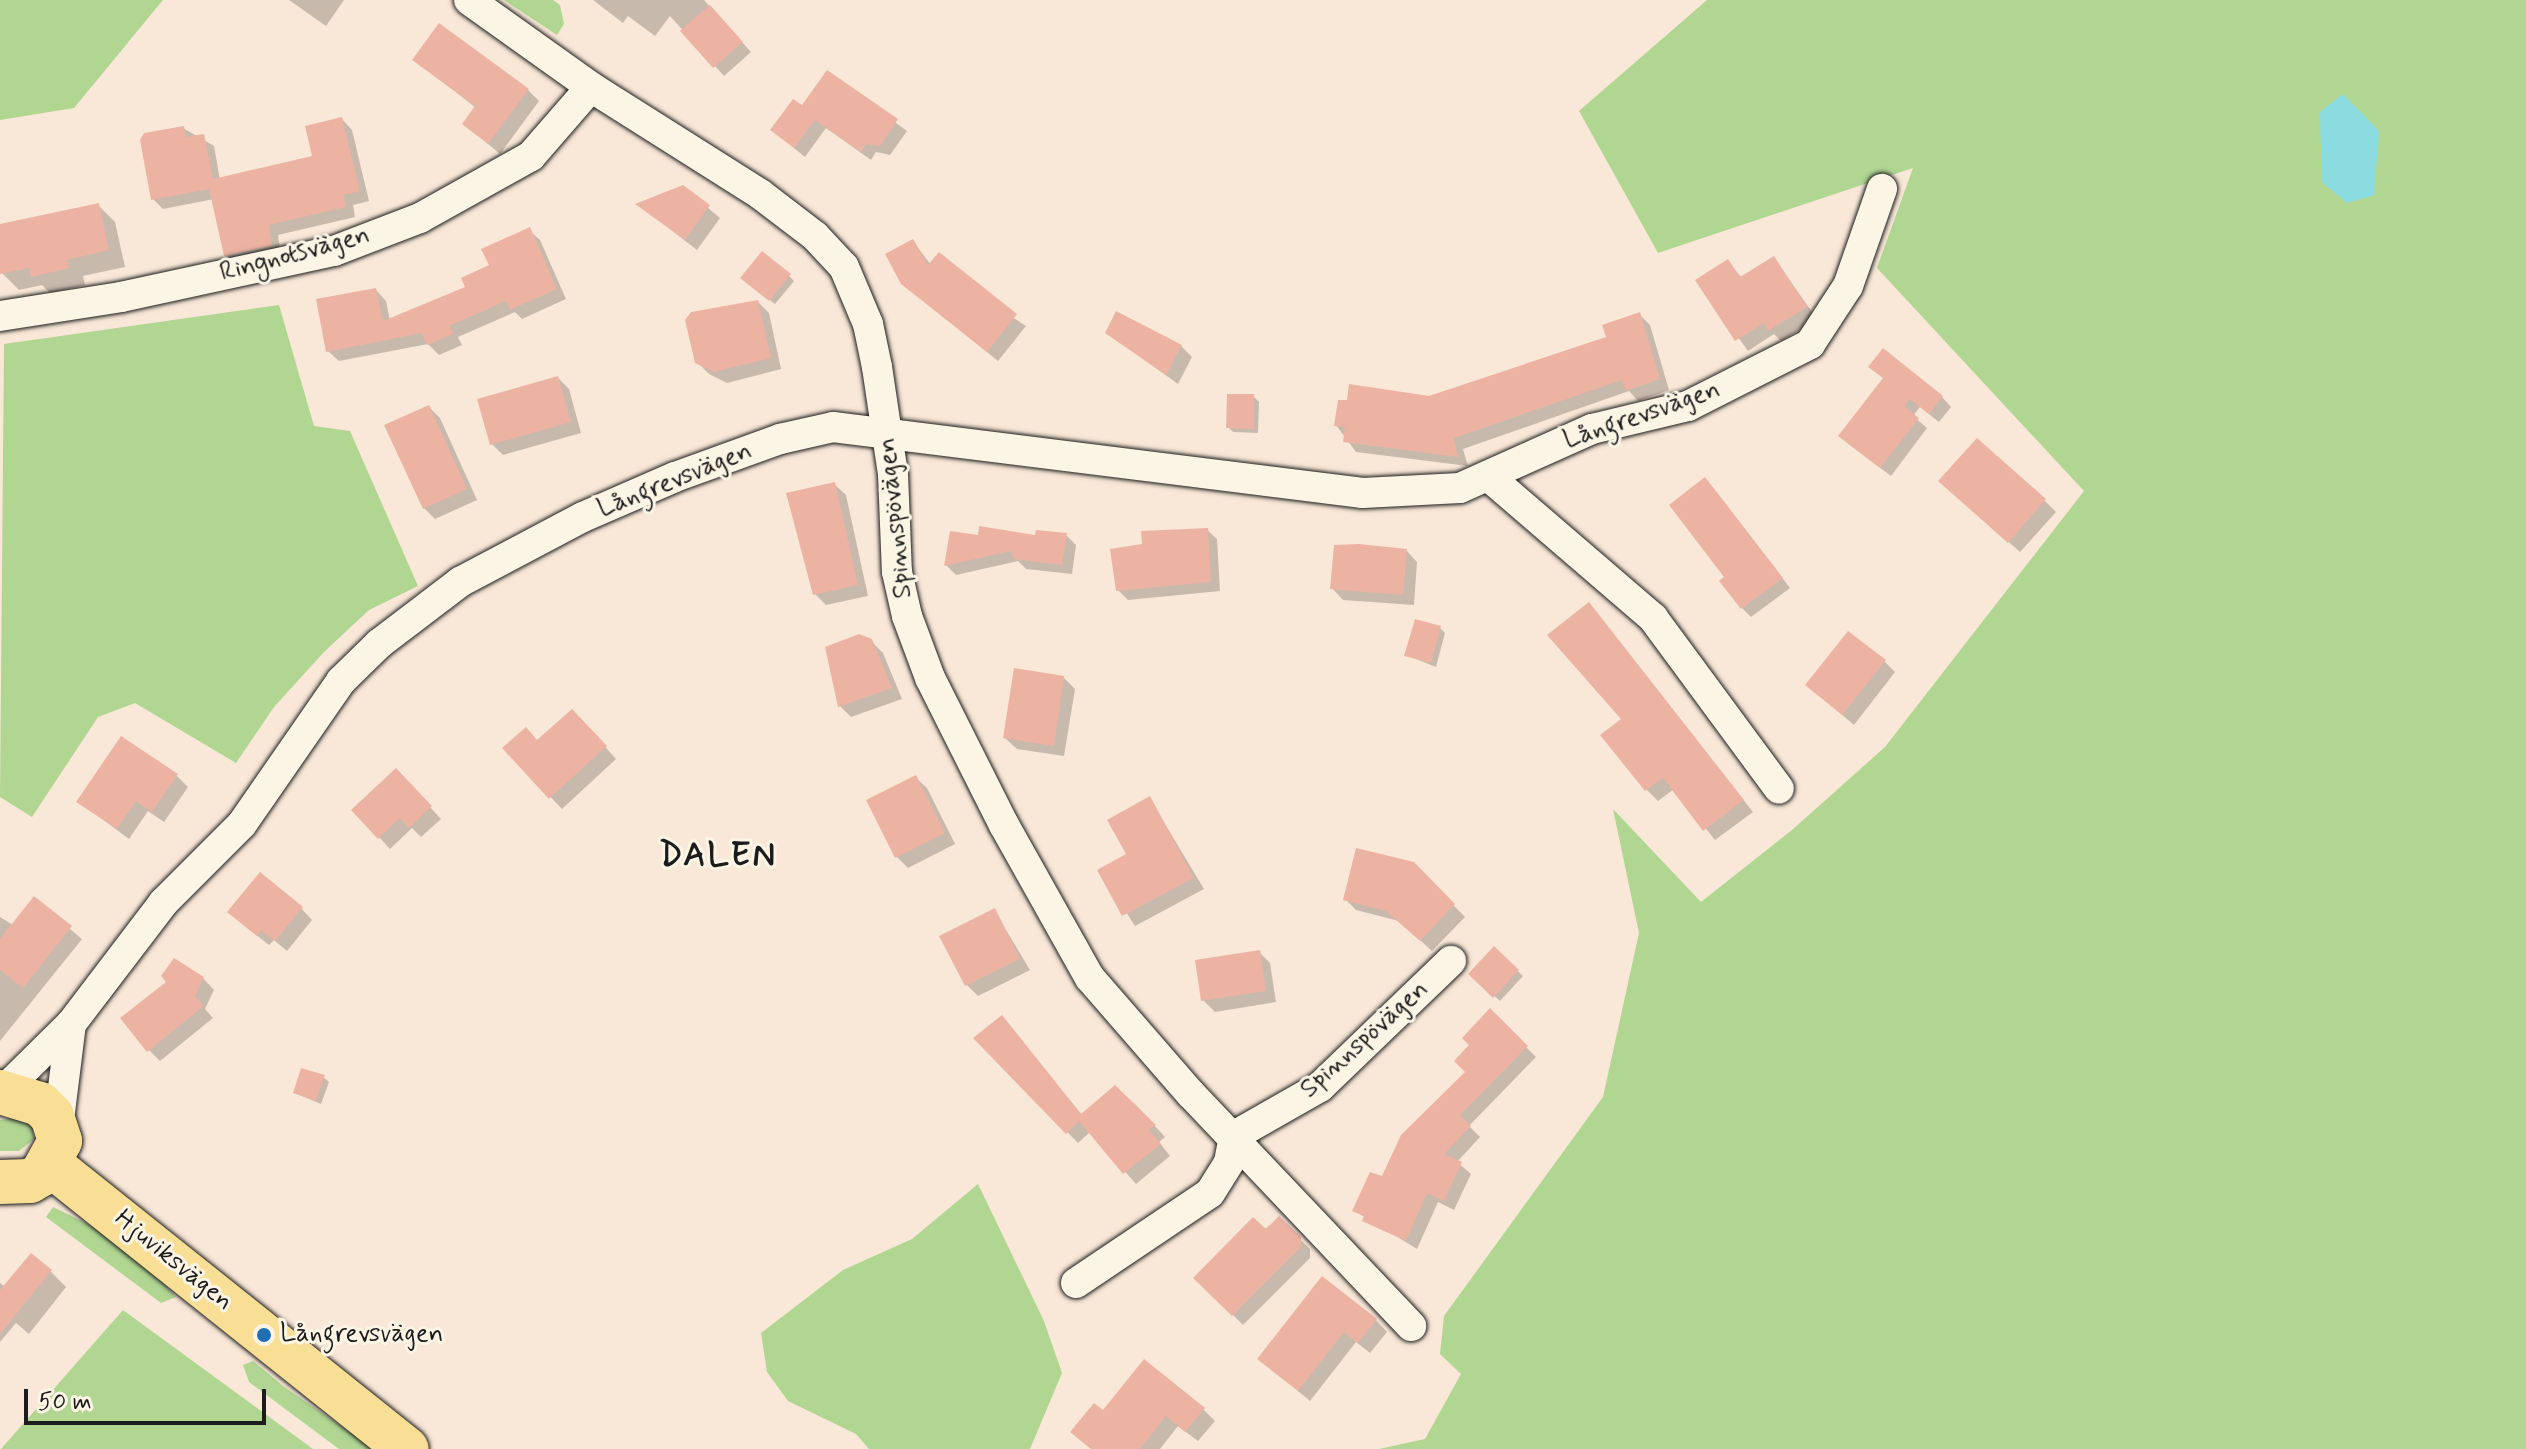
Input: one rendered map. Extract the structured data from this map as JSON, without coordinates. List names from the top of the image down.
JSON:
{
  "streets": {
    "main road": ["Hjuviksvägen"],
    "street": ["Ringnotsvägen", "Långrevsvägen", "Spinnspövägen"]
  },
  "crossings": [
    ["Ringnotsvägen", "Spinnspövägen"],
    ["Långrevsvägen", "Spinnspövägen"],
    ["Långrevsvägen", "Hjuviksvägen"]
  ],
  "districts": ["DALEN"],
  "places": ["Långrevsvägen"],
  "scale_bar": "50 m"
}
